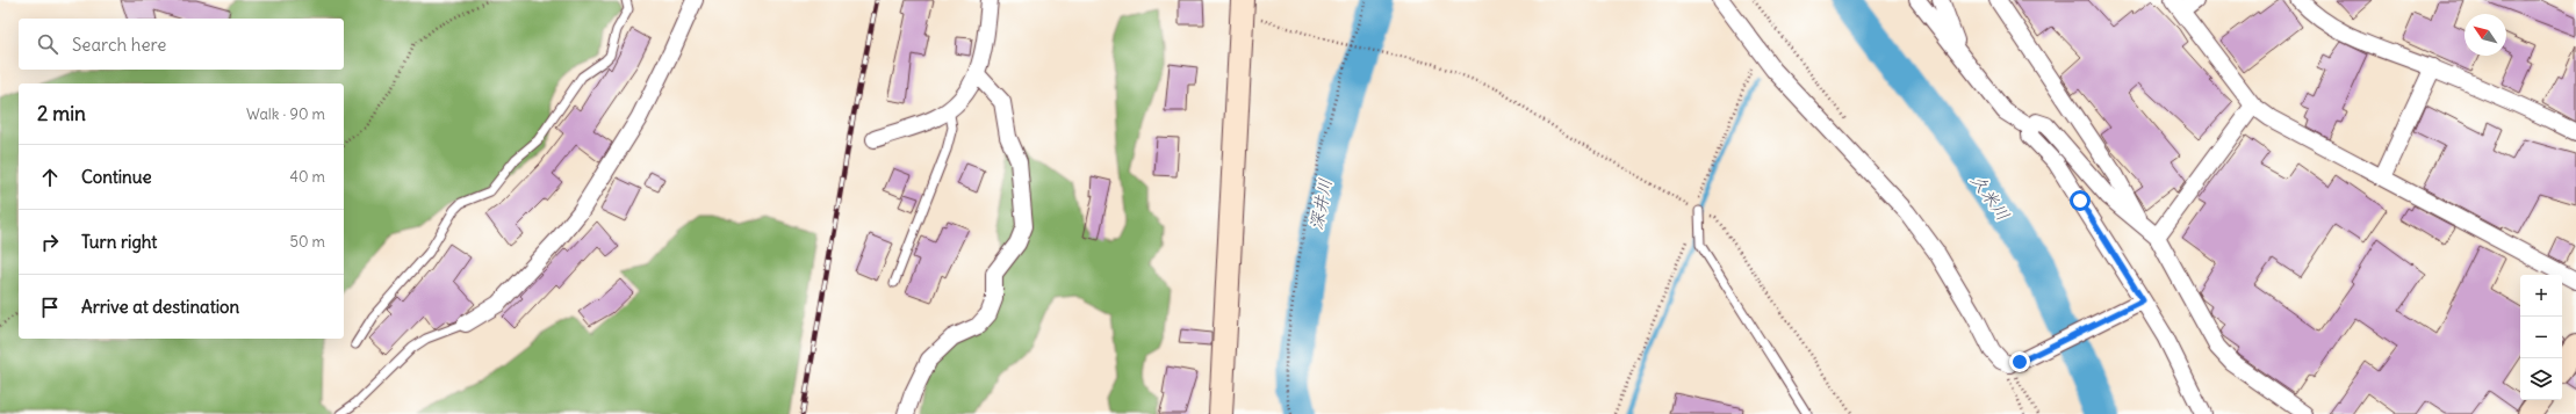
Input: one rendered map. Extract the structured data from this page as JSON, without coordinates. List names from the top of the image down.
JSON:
{
  "water": ["久米川", "深井川"],
  "north": "top left",
  "page": {
    "search": "Search here",
    "heading": ["2 min", "Walk · 90 m"],
    "list": [
      ["Continue", "40 m"],
      ["Turn right", "50 m"],
      "Arrive at destination"
    ],
    "map_buttons": ["+", "−"]
  }
}
